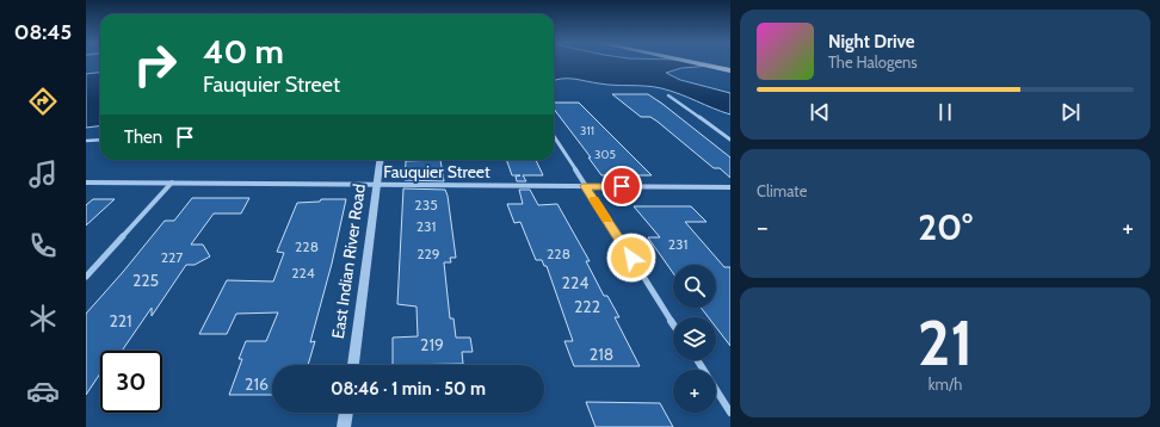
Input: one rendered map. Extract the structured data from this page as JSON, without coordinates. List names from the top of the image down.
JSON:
{
  "streets": {
    "street": ["Fauquier Street", "East Indian River Road"]
  },
  "crossings": [
    ["Fauquier Street", "East Indian River Road"]
  ],
  "house_numbers": [
    "311",
    "305",
    "235",
    "231",
    "231",
    "228",
    "229",
    "228",
    "227",
    "224",
    "225",
    "224",
    "222",
    "221",
    "219",
    "218",
    "216"
  ],
  "page": {
    "tabs": "08:45",
    "turn": ["40 m", "Fauquier Street"],
    "song": ["Night Drive", "The Halogens"],
    "then": "Then",
    "tile": [
      "Climate",
      ["21", "km/h"]
    ],
    "heat": ["−", "20°", "+"],
    "map_buttons": "+",
    "limit": "30",
    "trip": "08:46 · 1 min · 50 m"
  }
}
